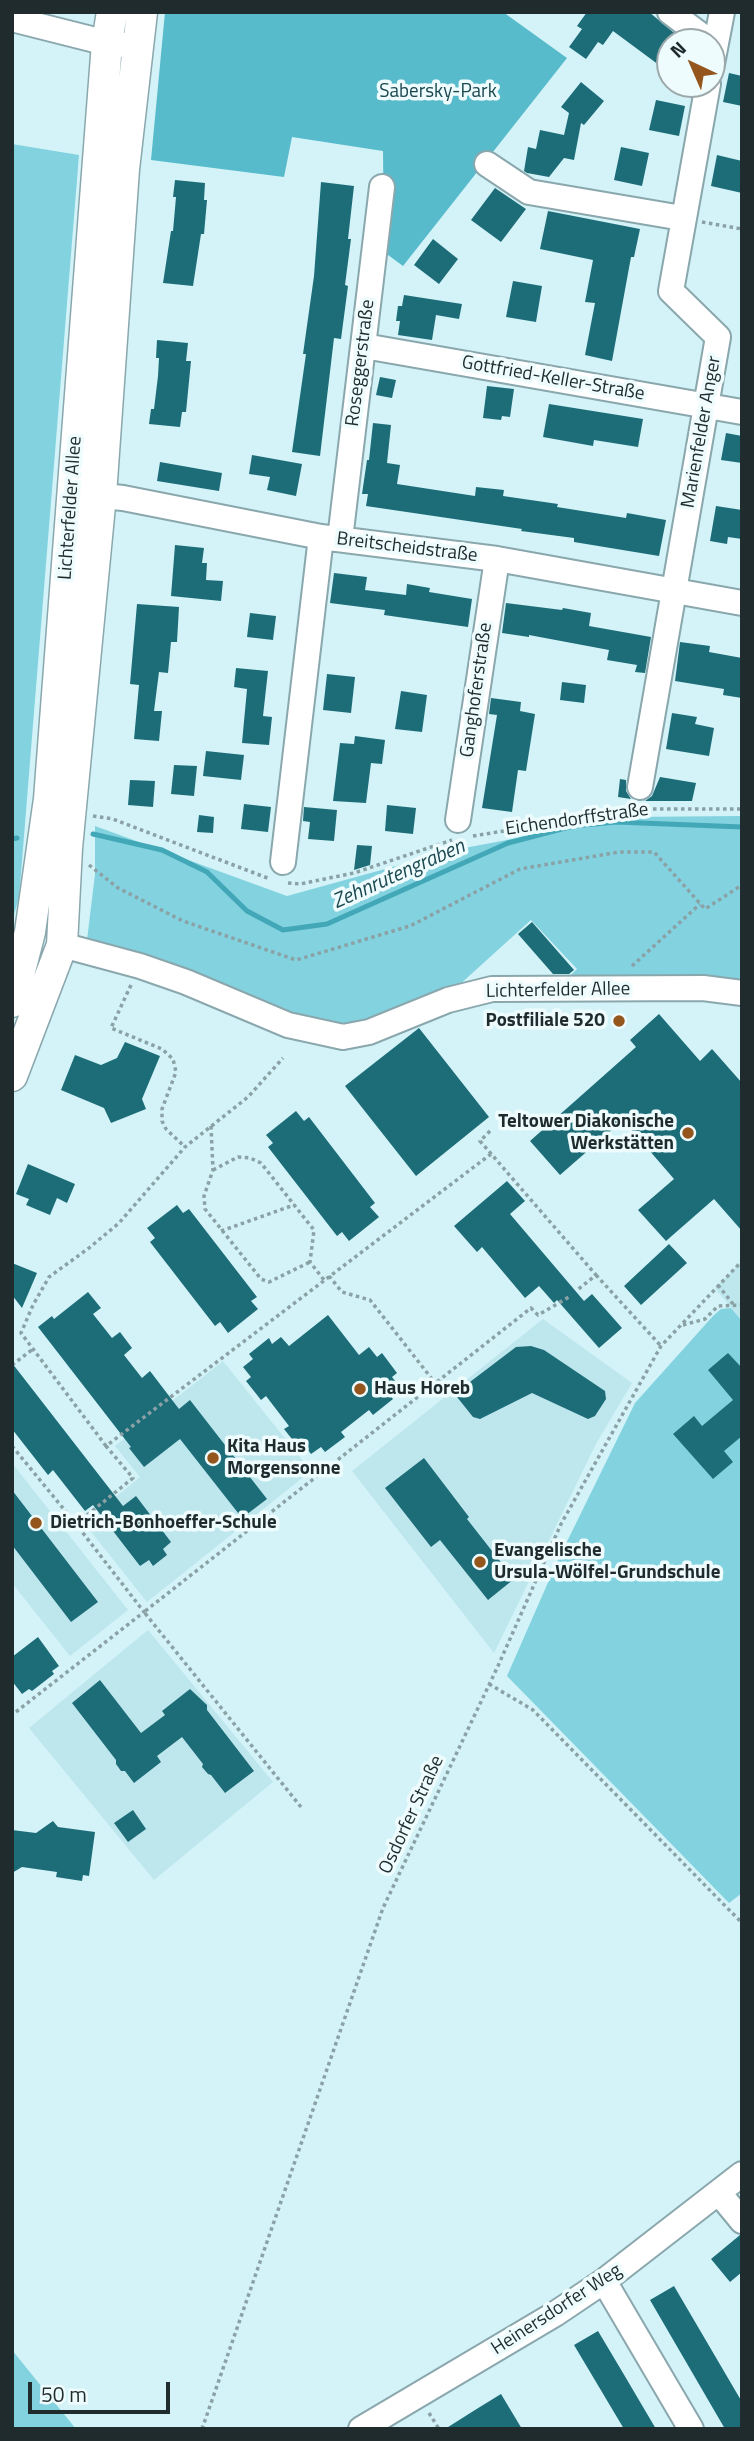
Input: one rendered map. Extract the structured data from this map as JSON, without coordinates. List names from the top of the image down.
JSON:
{
  "streets": {
    "main road": ["Lichterfelder Allee"],
    "street": [
      "Roseggerstraße",
      "Gottfried-Keller-Straße",
      "Marienfelder Anger",
      "Breitscheidstraße",
      "Ganghoferstraße",
      "Eichendorffstraße",
      "Heinersdorfer Weg"
    ],
    "path": ["Osdorfer Straße"]
  },
  "crossings": [
    ["Roseggerstraße", "Gottfried-Keller-Straße"],
    ["Roseggerstraße", "Breitscheidstraße"],
    ["Gottfried-Keller-Straße", "Marienfelder Anger"],
    ["Marienfelder Anger", "Breitscheidstraße"],
    ["Marienfelder Anger", "Eichendorffstraße"],
    ["Lichterfelder Allee", "Breitscheidstraße"],
    ["Breitscheidstraße", "Ganghoferstraße"],
    ["Breitscheidstraße", "Eichendorffstraße"],
    ["Ganghoferstraße", "Eichendorffstraße"]
  ],
  "water": ["Zehnrutengraben"],
  "parks": ["Sabersky-Park"],
  "places": [
    "Postfiliale 520",
    "Teltower Diakonische Werkstätten",
    "Haus Horeb",
    "Kita Haus Morgensonne",
    "Dietrich-Bonhoeffer-Schule",
    "Evangelische Ursula-Wölfel-Grundschule"
  ],
  "scale_bar": "50 m",
  "north": "top left"
}
